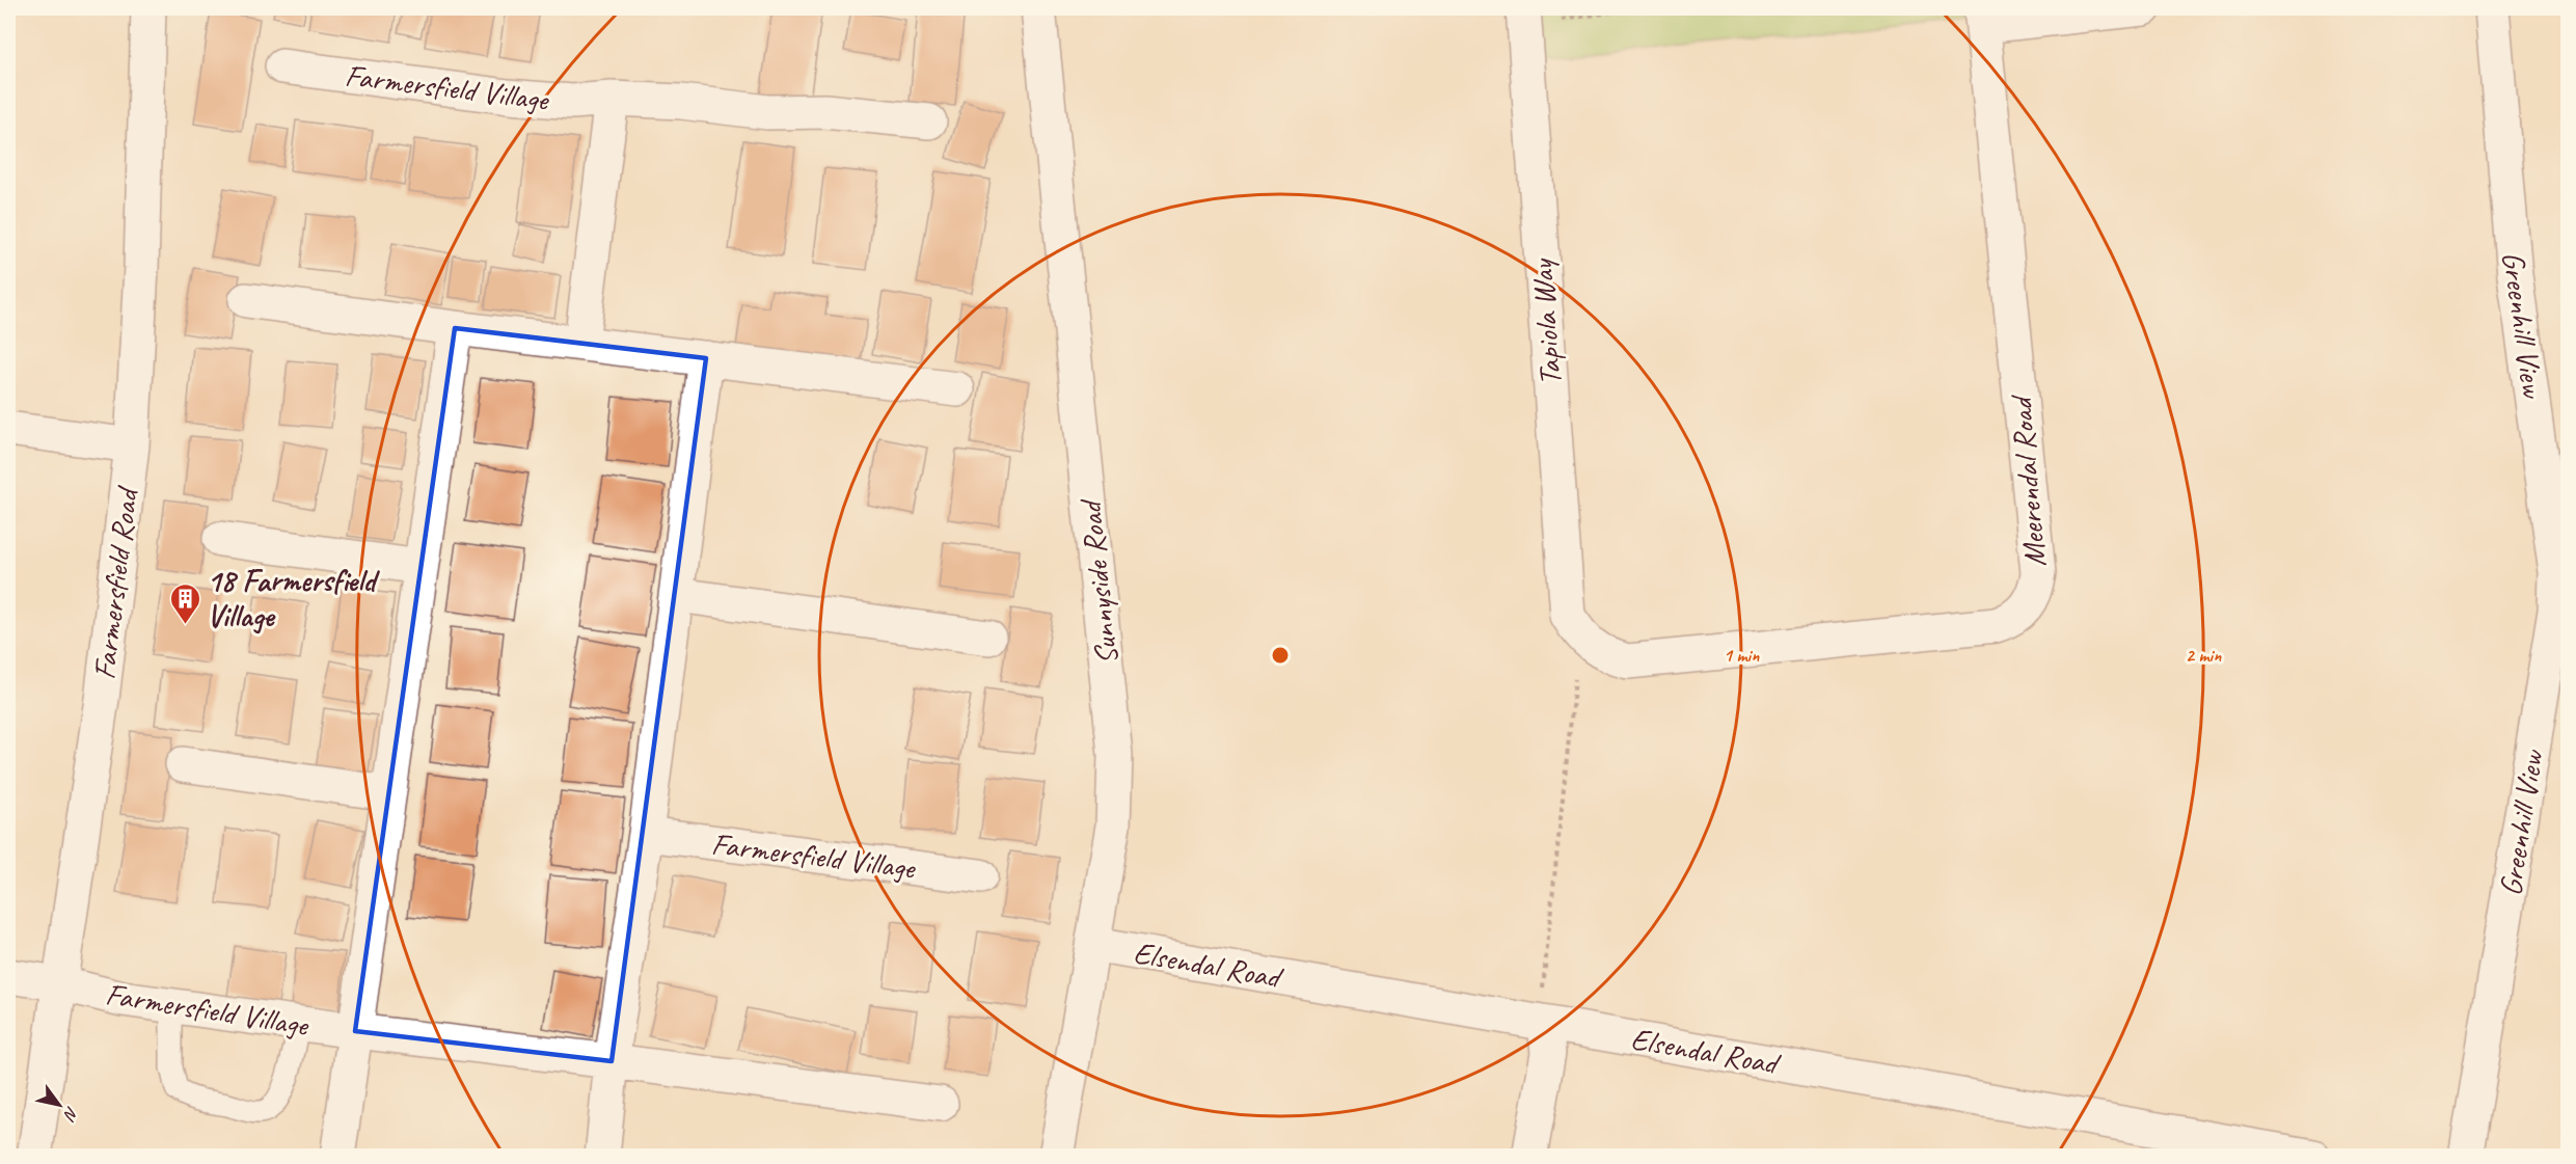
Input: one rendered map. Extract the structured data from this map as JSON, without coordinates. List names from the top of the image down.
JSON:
{
  "streets": {
    "street": [
      "Farmersfield Village",
      "Tapiola Way",
      "Greenhill View",
      "Meerendal Road",
      "Sunnyside Road",
      "Farmersfield Road",
      "Elsendal Road"
    ]
  },
  "crossings": [
    ["Farmersfield Village", "Farmersfield Road"],
    ["Tapiola Way", "Meerendal Road"],
    ["Sunnyside Road", "Elsendal Road"]
  ],
  "places": {
    "building": ["18 Farmersfield Village"]
  },
  "north": "bottom right",
  "rings": ["1 min", "2 min"]
}
